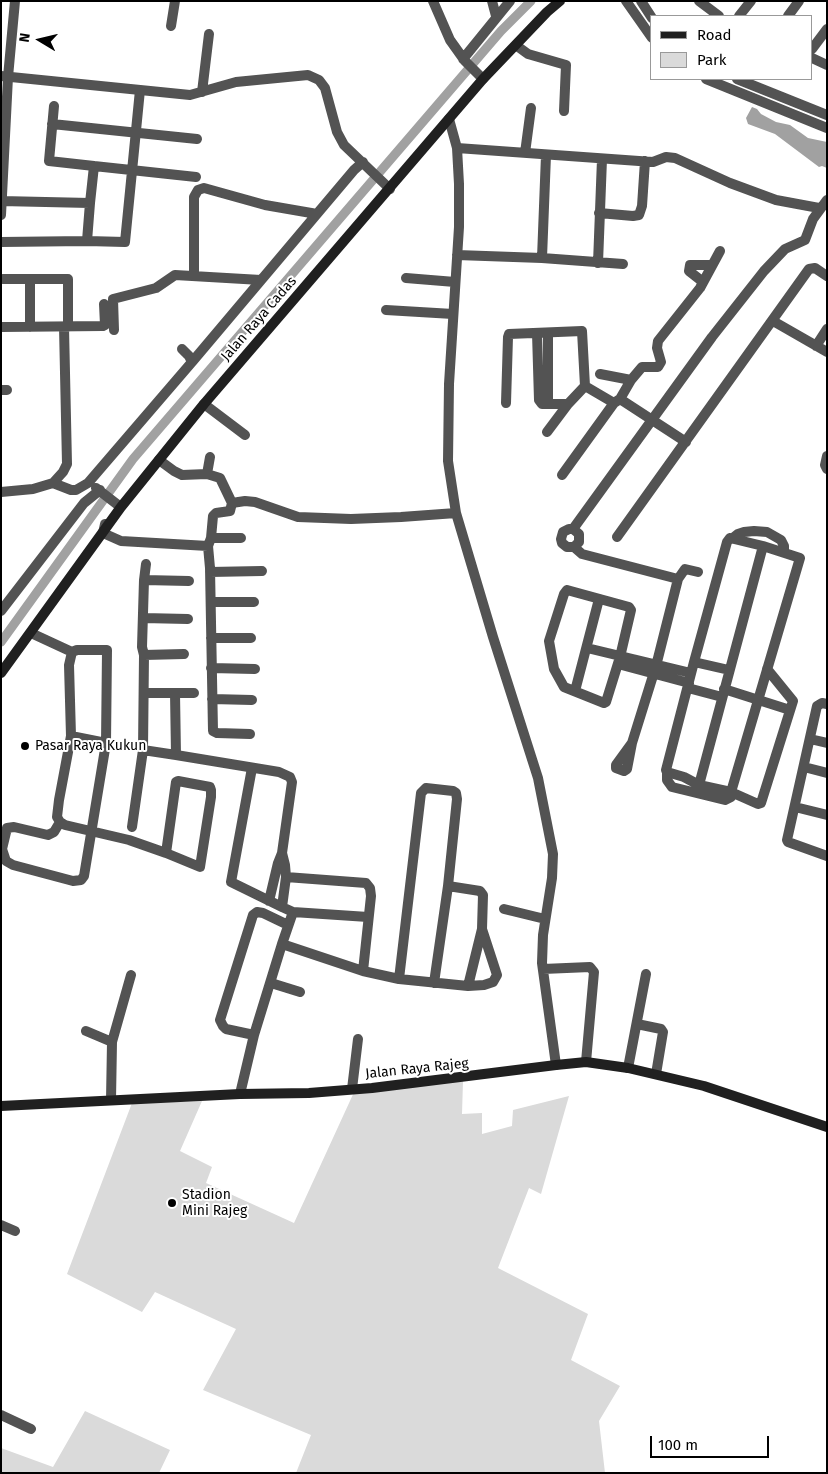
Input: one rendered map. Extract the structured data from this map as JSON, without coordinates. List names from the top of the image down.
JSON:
{
  "streets": {
    "street": ["Jalan Raya Cadas", "Jalan Raya Rajeg"]
  },
  "places": ["Pasar Raya Kukun", "Stadion Mini Rajeg"],
  "legend": ["Road", "Park"],
  "scale_bar": "100 m",
  "north": "left"
}
